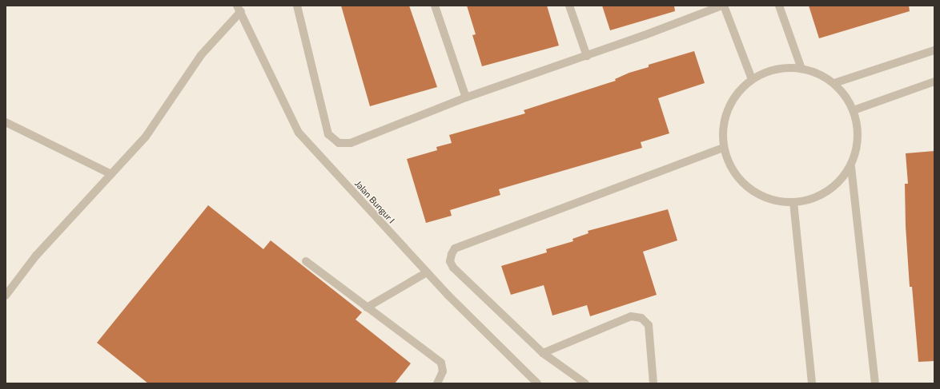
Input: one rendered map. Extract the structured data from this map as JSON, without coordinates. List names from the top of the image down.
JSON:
{
  "streets": {
    "street": ["Jalan Bungur I"]
  }
}
